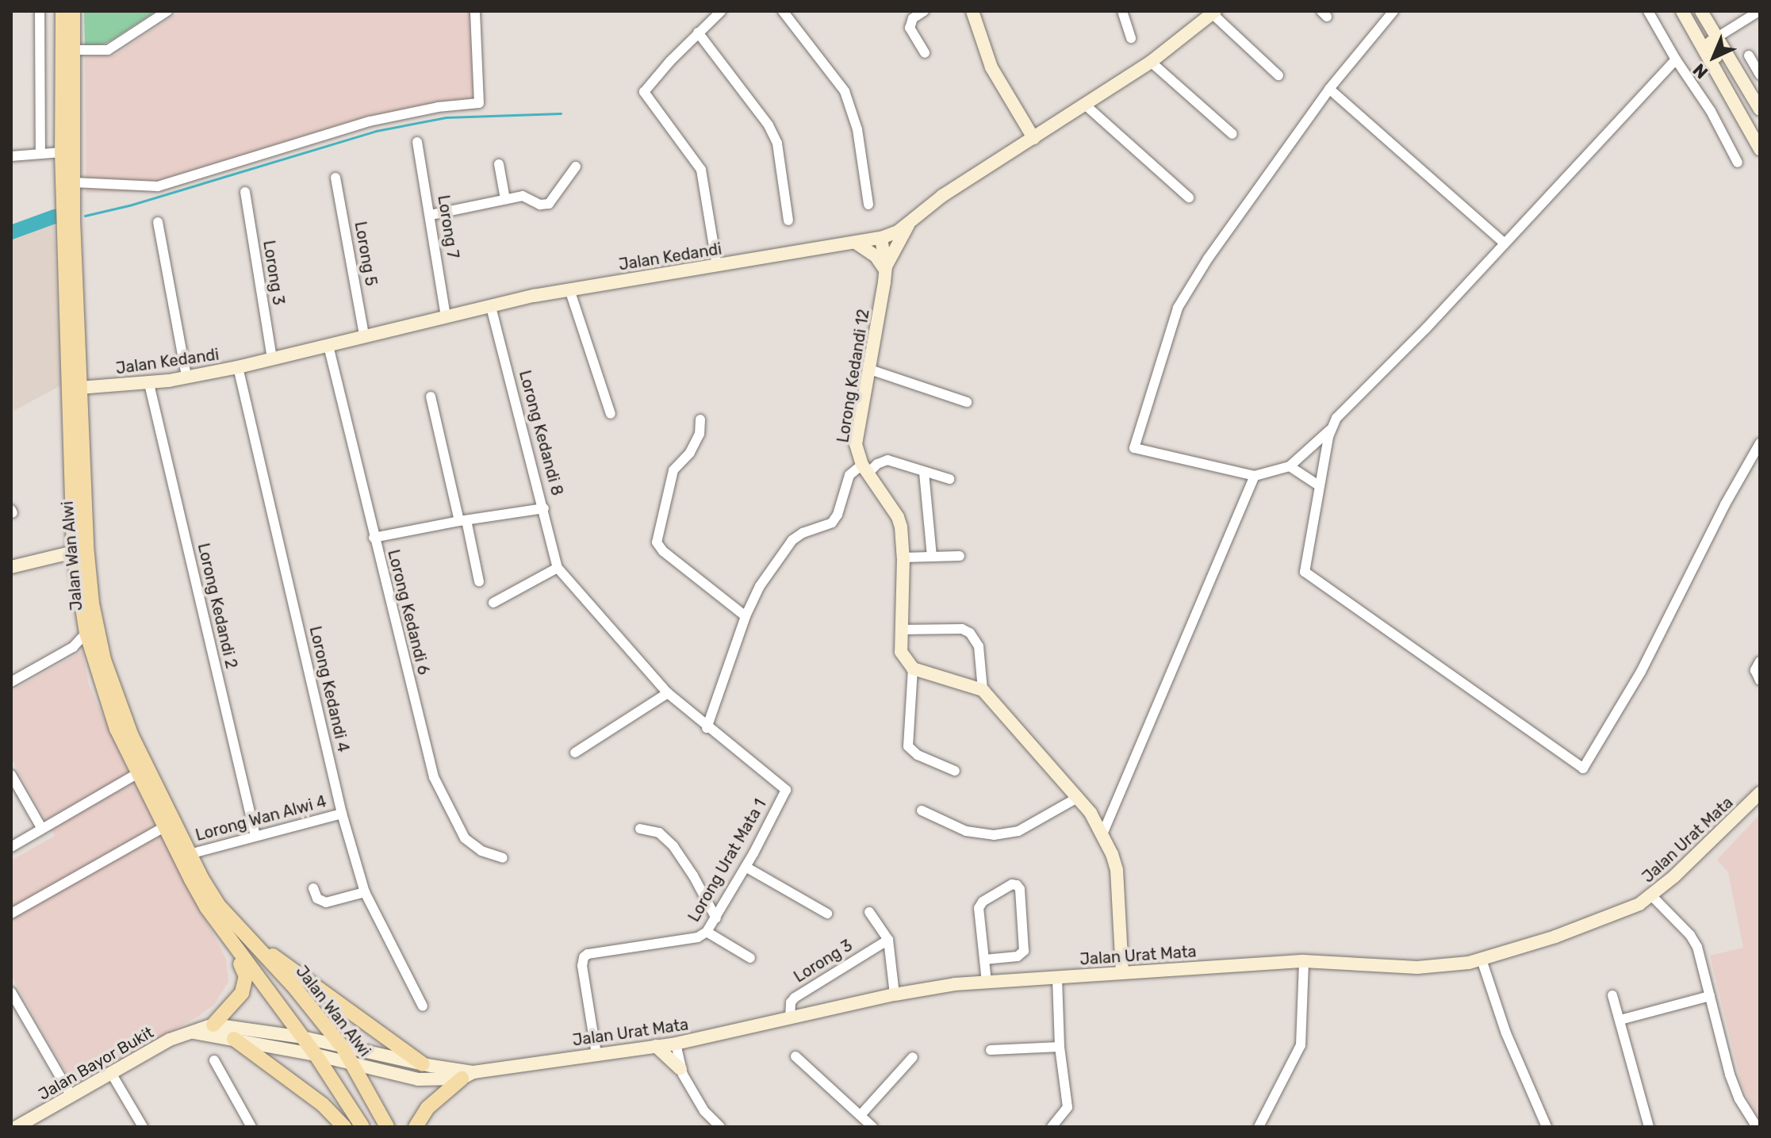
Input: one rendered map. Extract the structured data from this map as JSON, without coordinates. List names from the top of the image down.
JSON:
{
  "streets": {
    "main road": ["Jalan Wan Alwi"],
    "street": [
      "Lorong 7",
      "Lorong 5",
      "Jalan Kedandi",
      "Lorong 3",
      "Lorong Kedandi 12",
      "Lorong Kedandi 8",
      "Lorong Kedandi 2",
      "Lorong Kedandi 6",
      "Lorong Kedandi 4",
      "Lorong Wan Alwi 4",
      "Jalan Urat Mata",
      "Lorong Urat Mata 1",
      "Jalan Bayor Bukit"
    ]
  },
  "crossings": [
    ["Lorong 7", "Jalan Kedandi"],
    ["Lorong 5", "Jalan Kedandi"],
    ["Jalan Kedandi", "Lorong 3"],
    ["Jalan Kedandi", "Lorong Kedandi 12"],
    ["Jalan Kedandi", "Lorong Kedandi 8"],
    ["Jalan Kedandi", "Jalan Wan Alwi"],
    ["Jalan Kedandi", "Lorong Kedandi 2"],
    ["Jalan Kedandi", "Lorong Kedandi 6"],
    ["Jalan Kedandi", "Lorong Kedandi 4"],
    ["Lorong 3", "Jalan Urat Mata"],
    ["Lorong Kedandi 12", "Lorong Urat Mata 1"],
    ["Lorong Kedandi 8", "Lorong Urat Mata 1"],
    ["Jalan Wan Alwi", "Lorong Wan Alwi 4"],
    ["Lorong Kedandi 2", "Lorong Wan Alwi 4"],
    ["Lorong Kedandi 4", "Lorong Wan Alwi 4"],
    ["Jalan Urat Mata", "Lorong Urat Mata 1"]
  ],
  "north": "bottom left"
}
